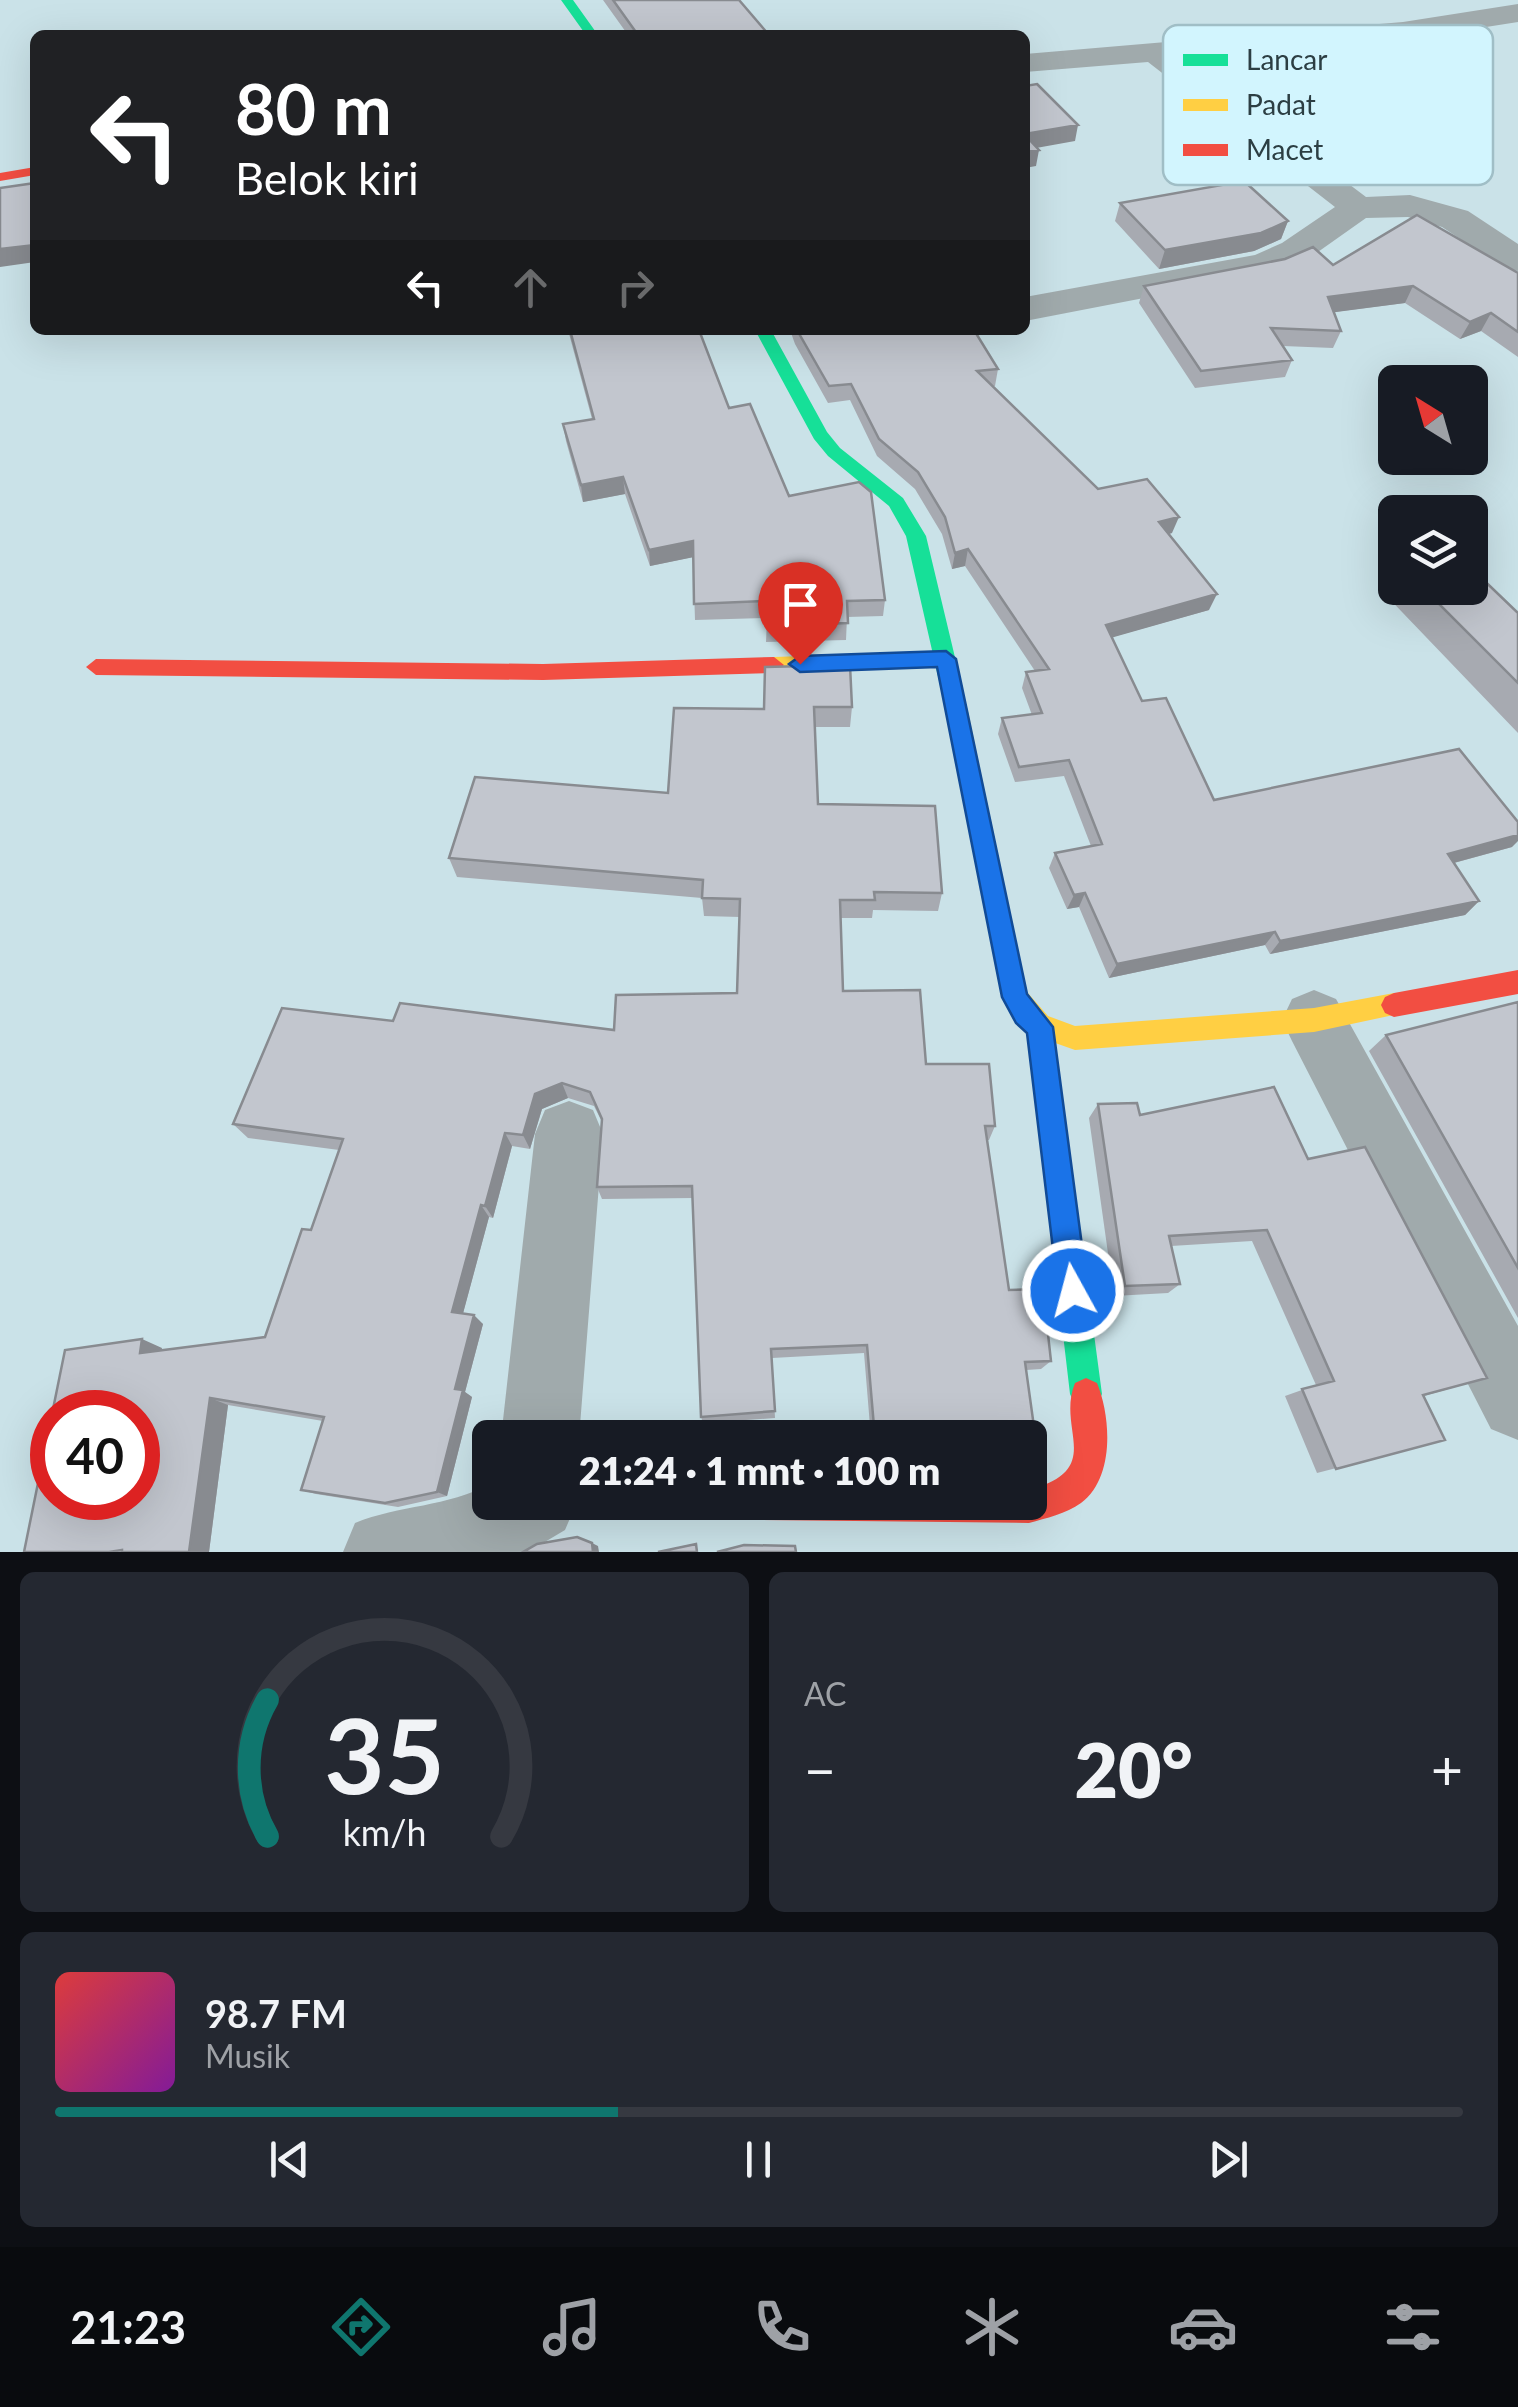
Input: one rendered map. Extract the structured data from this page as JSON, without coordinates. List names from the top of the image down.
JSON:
{
  "legend": ["Lancar", "Padat", "Macet"],
  "north": "top left",
  "page": {
    "turn": ["80 m", "Belok kiri"],
    "limit": "40",
    "trip": "21:24 · 1 mnt · 100 m",
    "tile": "AC",
    "heat": ["−", "20°", "+"],
    "song": ["98.7 FM", "Musik"],
    "tabs": "21:23",
    "gauge": ["35", "km/h"]
  }
}
